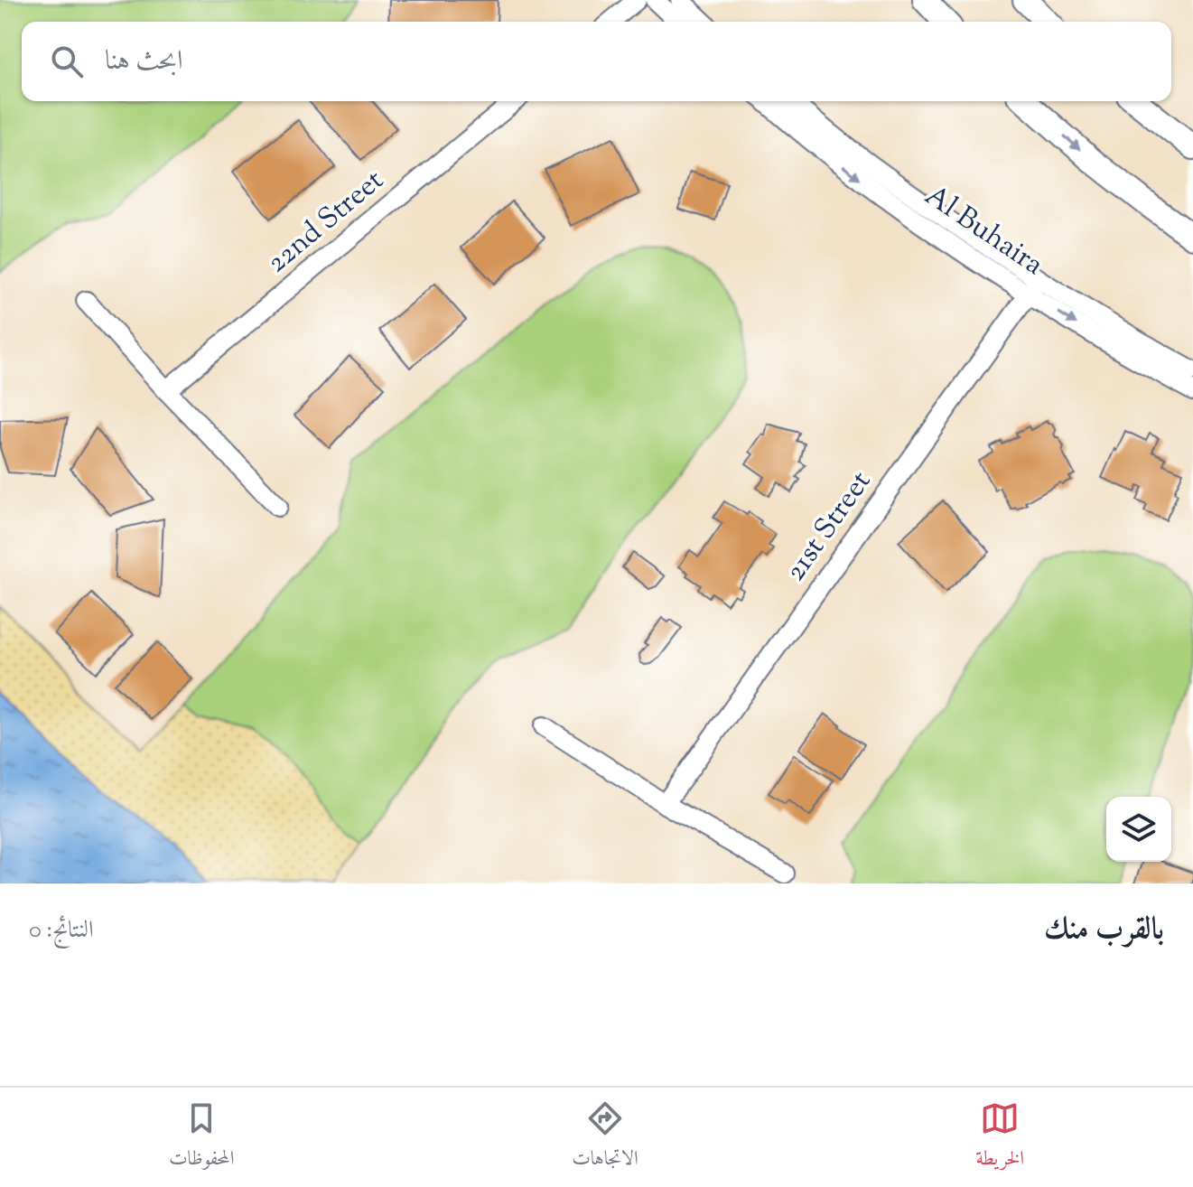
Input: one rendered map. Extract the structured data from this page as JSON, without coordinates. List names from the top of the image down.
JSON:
{
  "streets": {
    "street": ["22nd Street", "Al Buhaira", "21st Street"]
  },
  "crossings": [
    ["Al Buhaira", "21st Street"]
  ],
  "page": {
    "search": "ابحث هنا",
    "heading": ["بالقرب منك", "النتائج: 0"],
    "nav": ["الخريطة", "الاتجاهات", "المحفوظات"]
  }
}
